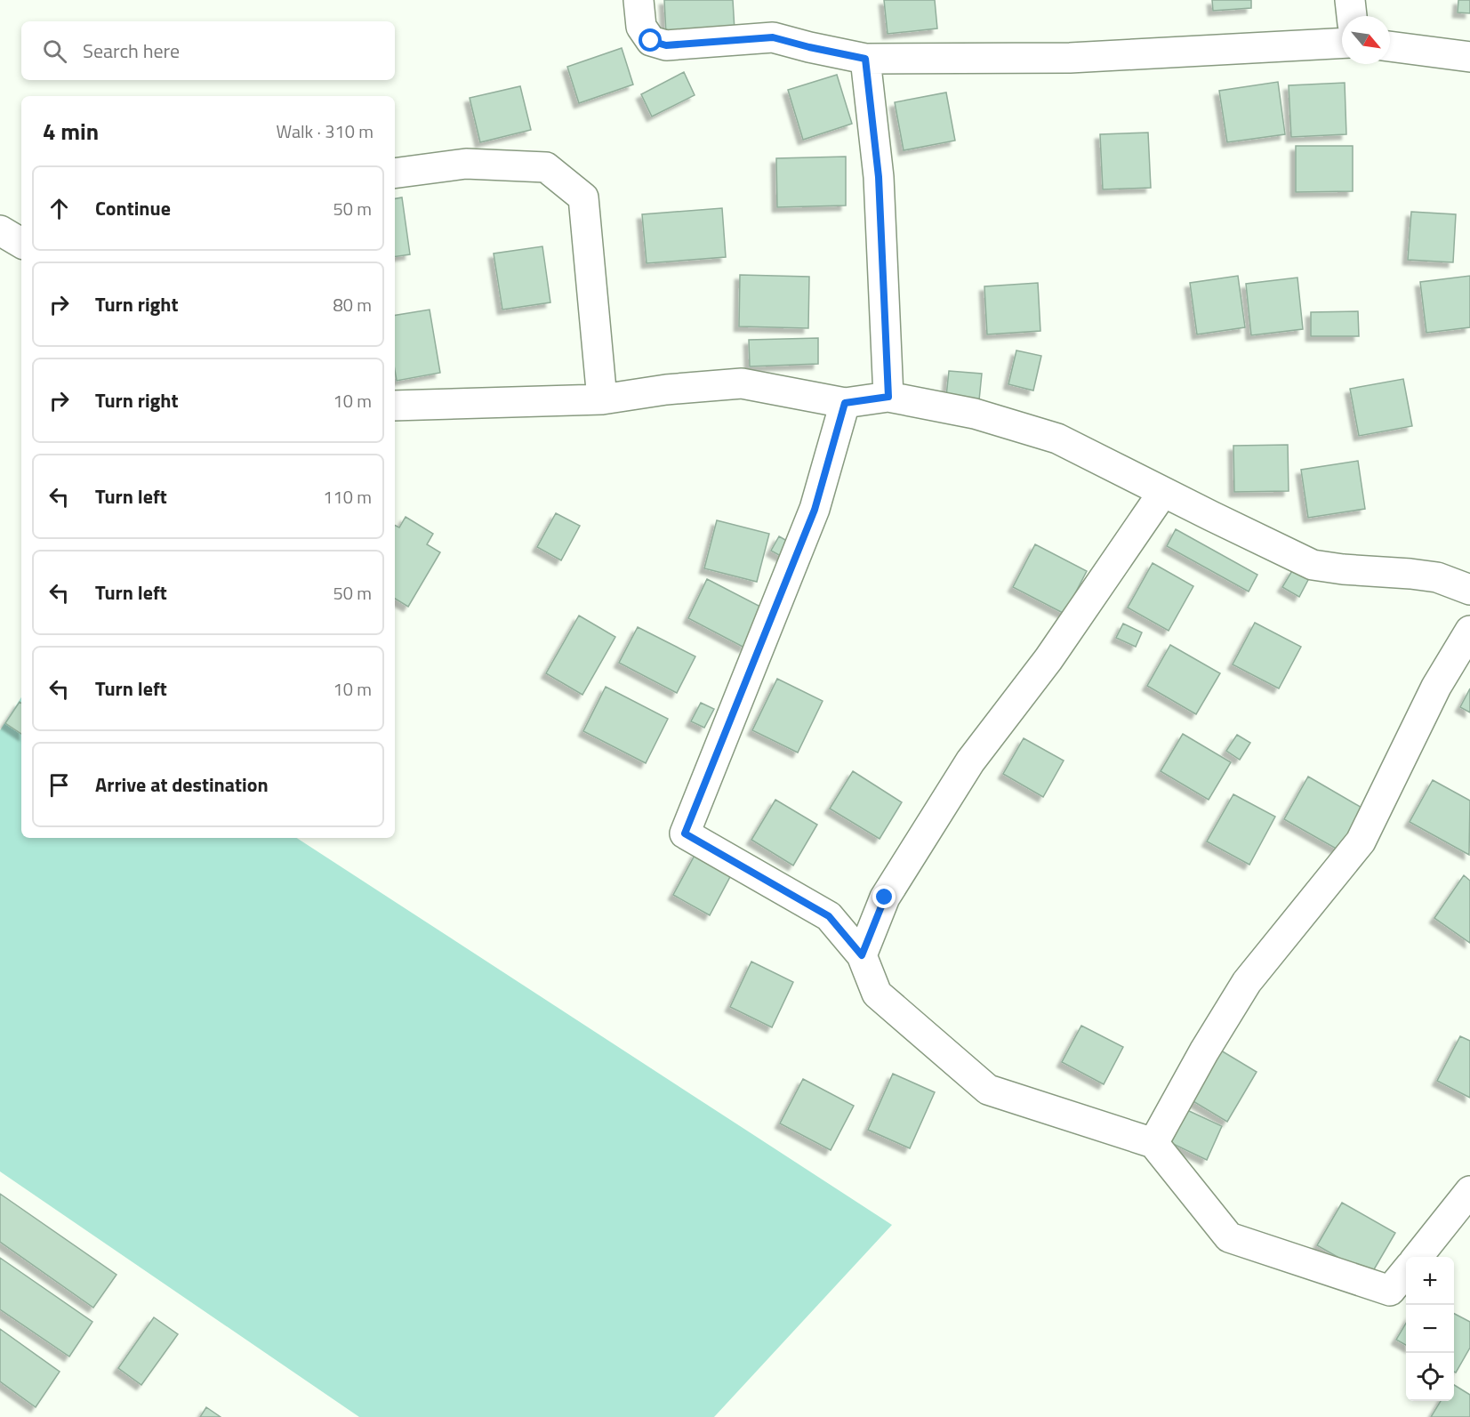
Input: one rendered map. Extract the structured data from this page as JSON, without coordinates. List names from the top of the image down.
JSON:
{
  "north": "bottom right",
  "page": {
    "search": "Search here",
    "heading": ["4 min", "Walk · 310 m"],
    "list": [
      ["Continue", "50 m"],
      ["Turn right", "80 m"],
      ["Turn right", "10 m"],
      ["Turn left", "110 m"],
      ["Turn left", "50 m"],
      ["Turn left", "10 m"],
      "Arrive at destination"
    ],
    "map_buttons": ["+", "−"]
  }
}
